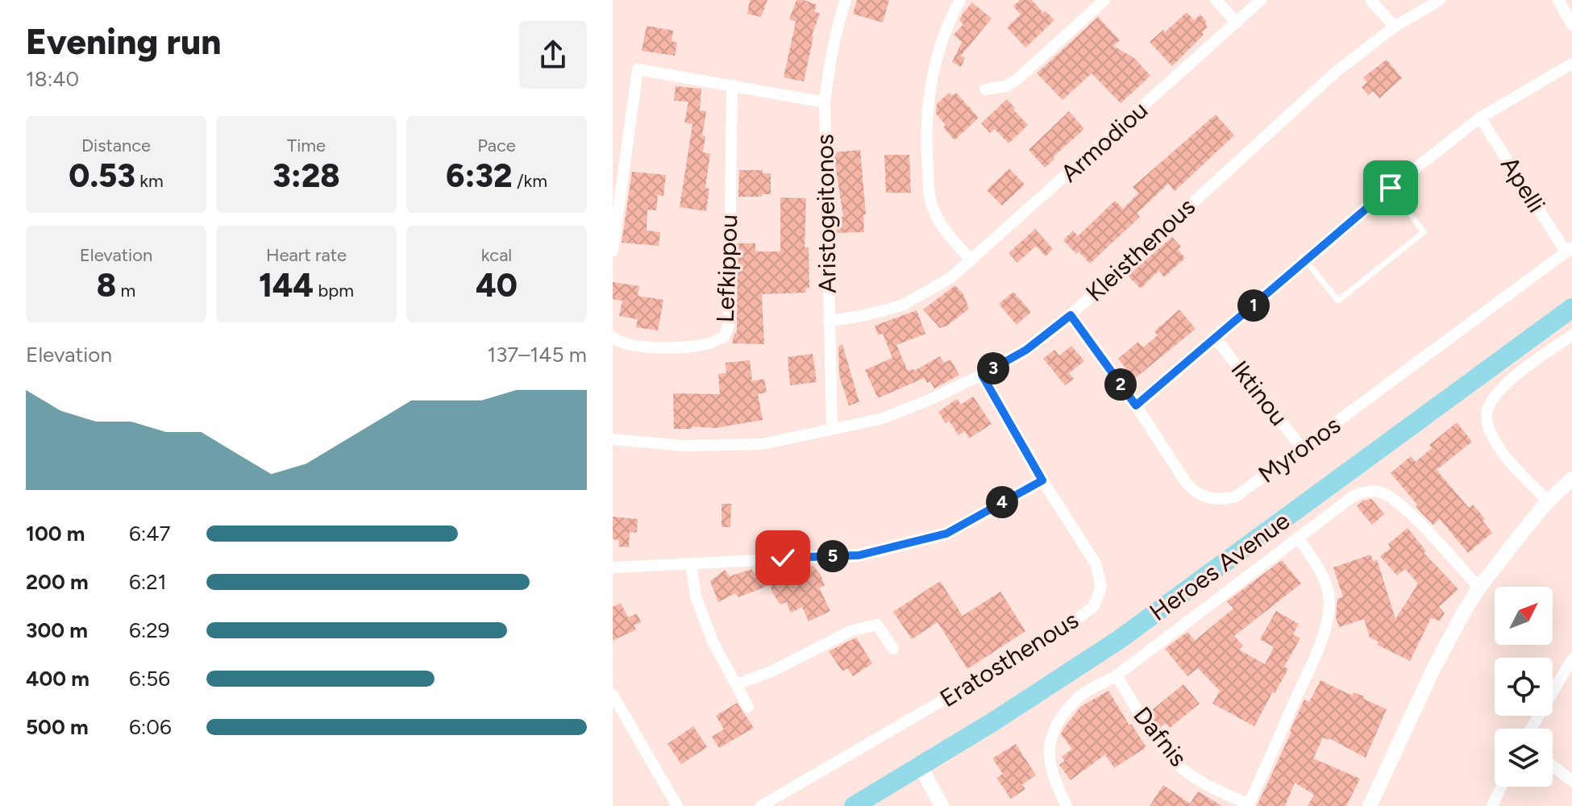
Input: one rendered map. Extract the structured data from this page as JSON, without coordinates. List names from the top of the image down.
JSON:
{
  "streets": {
    "main road": ["Heroes Avenue"],
    "street": [
      "Armodiou",
      "Apelli",
      "Aristogeitonos",
      "Kleisthenous",
      "Lefkippou",
      "Iktinou",
      "Myronos",
      "Eratosthenous",
      "Dafnis"
    ]
  },
  "crossings": [
    ["Armodiou", "Aristogeitonos"],
    ["Apelli", "Myronos"],
    ["Aristogeitonos", "Kleisthenous"],
    ["Kleisthenous", "Myronos"],
    ["Kleisthenous", "Eratosthenous"],
    ["Iktinou", "Myronos"]
  ],
  "north": "top right",
  "page": {
    "heading": ["Evening run", "18:40"],
    "stats": [
      ["Distance", "0.53 km"],
      ["Time", "3:28"],
      ["Pace", "6:32 /km"],
      ["Elevation", "8 m"],
      ["Heart rate", "144 bpm"],
      ["kcal", "40"]
    ],
    "pins": [
      "1",
      "3",
      "2",
      "4",
      "5"
    ],
    "chart": ["Elevation", "137–145 m"],
    "list": [
      {
        "name": "100 m",
        "note": "6:47"
      },
      {
        "name": "200 m",
        "note": "6:21"
      },
      {
        "name": "300 m",
        "note": "6:29"
      },
      {
        "name": "400 m",
        "note": "6:56"
      },
      {
        "name": "500 m",
        "note": "6:06"
      }
    ]
  }
}
